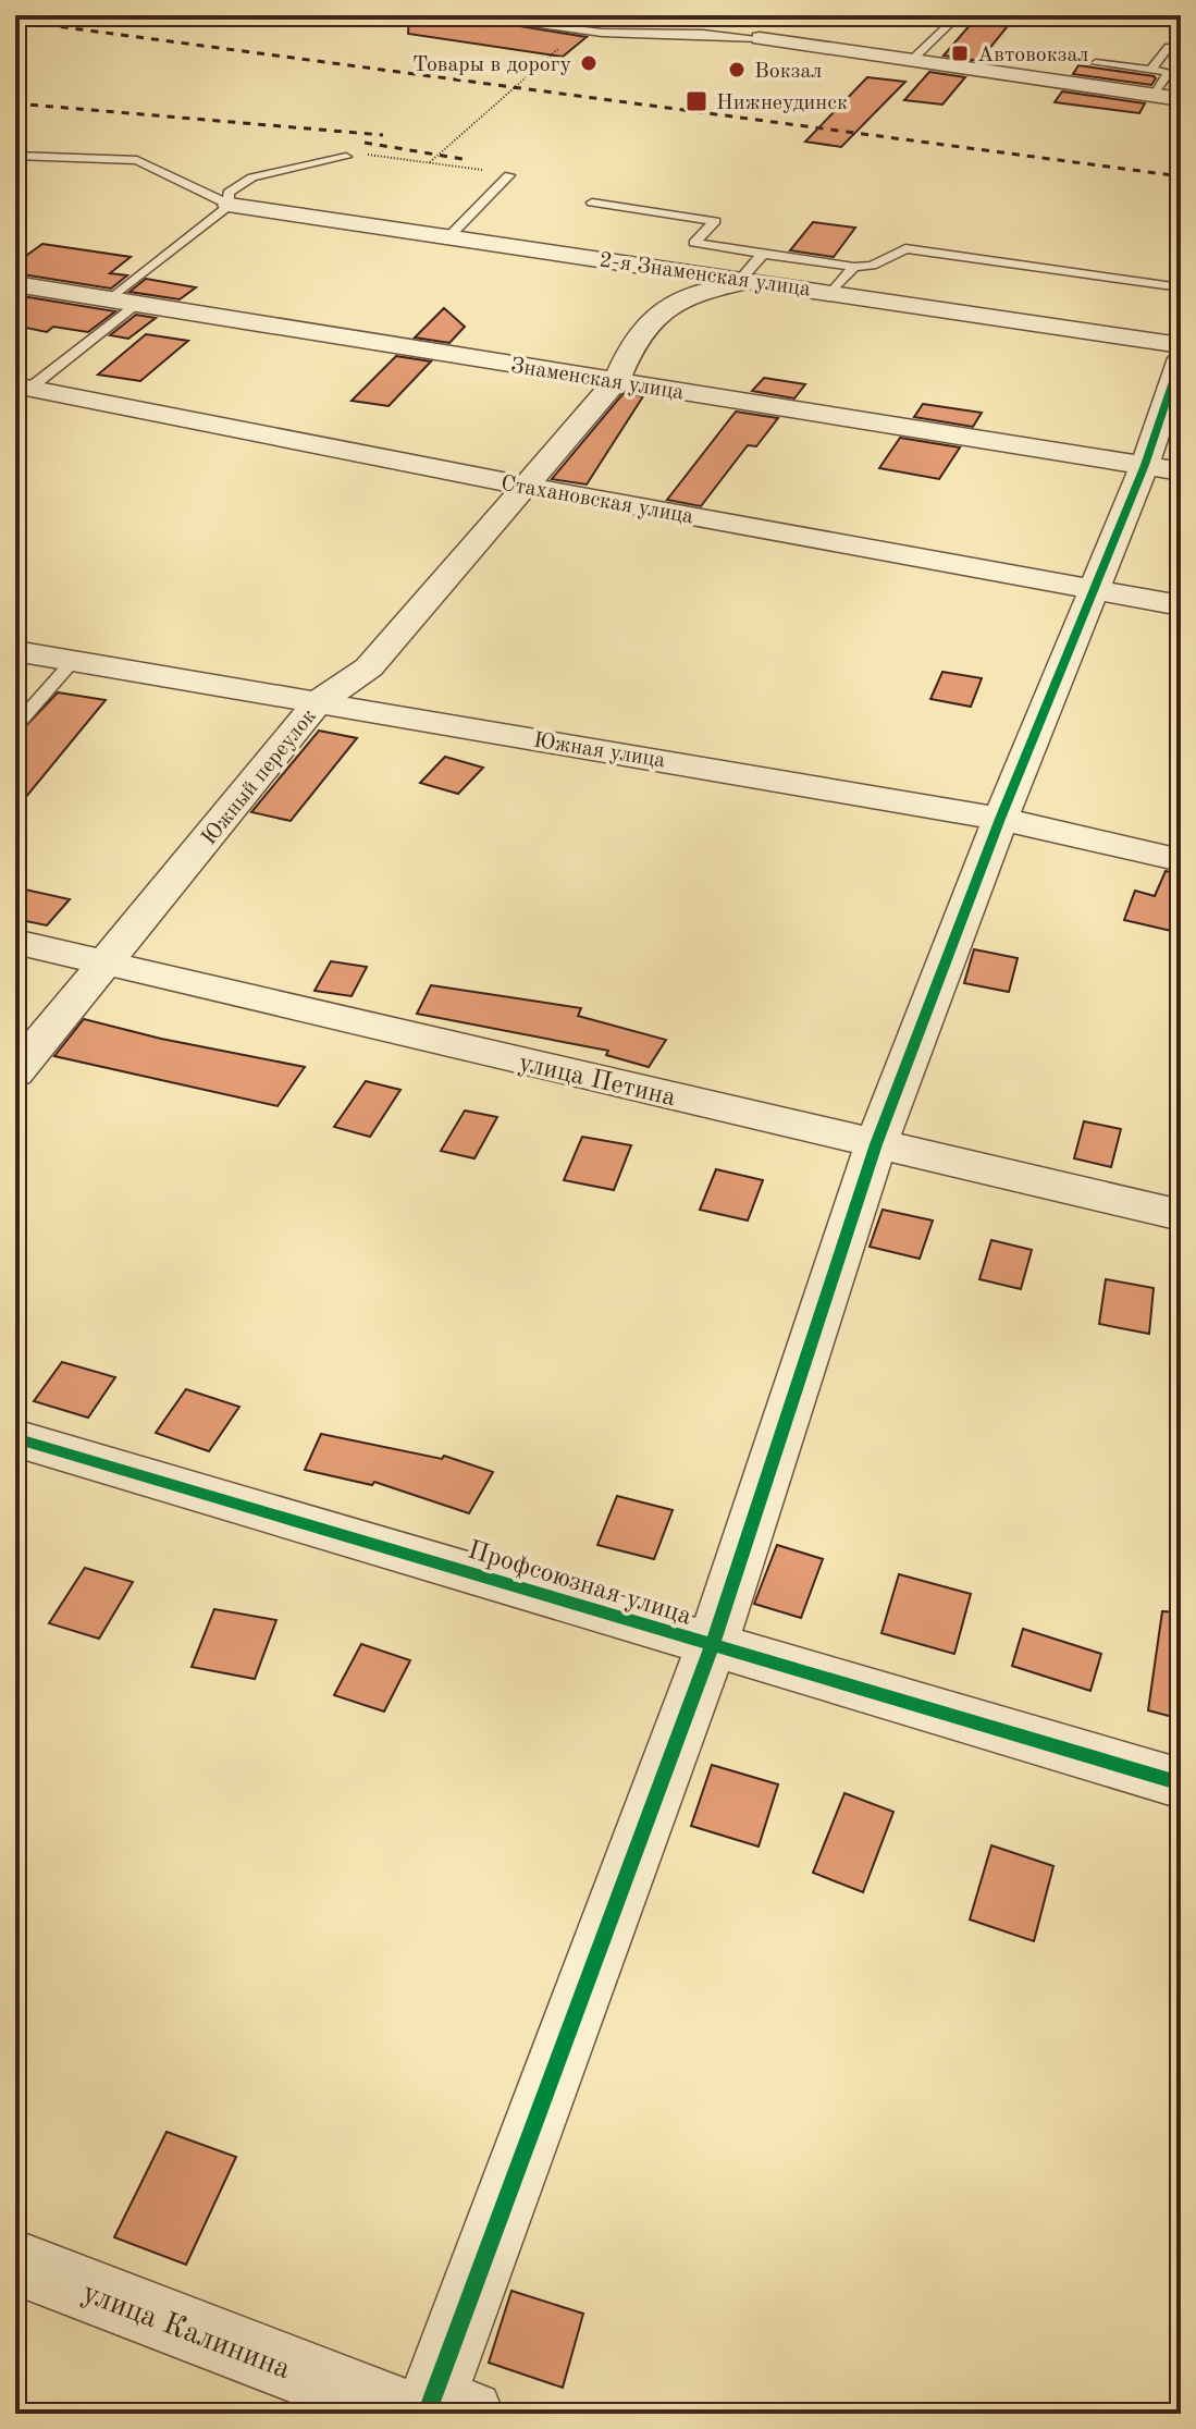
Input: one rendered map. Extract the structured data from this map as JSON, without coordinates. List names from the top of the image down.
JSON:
{
  "streets": {
    "street": [
      "2-я Знаменская улица",
      "Знаменская улица",
      "Стахановская улица",
      "Южная улица",
      "Южный переулок",
      "улица Петина",
      "Профсоюзная улица",
      "улица Калинина"
    ]
  },
  "crossings": [
    ["2-я Знаменская улица", "Южный переулок"],
    ["Знаменская улица", "Южный переулок"],
    ["Стахановская улица", "Южный переулок"],
    ["Южная улица", "Южный переулок"],
    ["Южный переулок", "улица Петина"]
  ],
  "places": {
    "transit": ["Автовокзал", "Нижнеудинск"],
    "other": ["Товары в дорогу", "Вокзал"]
  }
}
